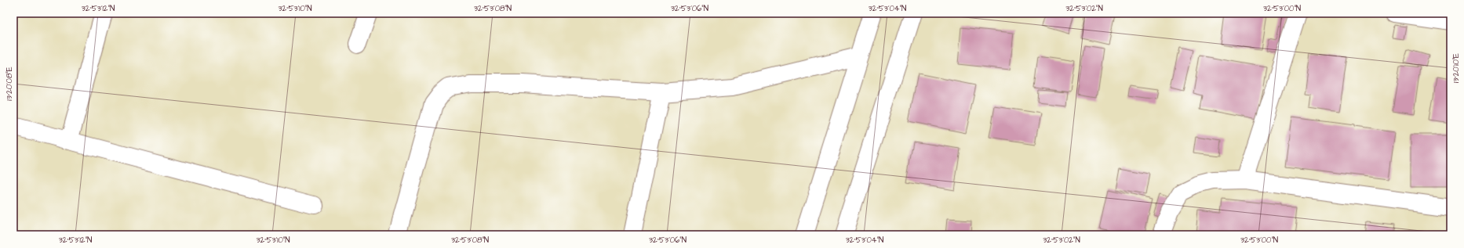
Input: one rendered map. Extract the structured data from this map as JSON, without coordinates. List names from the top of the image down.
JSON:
{
  "coordinates": [
    "32°53'12\"N",
    "32°53'10\"N",
    "32°53'08\"N",
    "32°53'06\"N",
    "32°53'04\"N",
    "32°53'02\"N",
    "32°53'00\"N",
    "13°20'10\"E",
    "13°20'08\"E"
  ]
}
